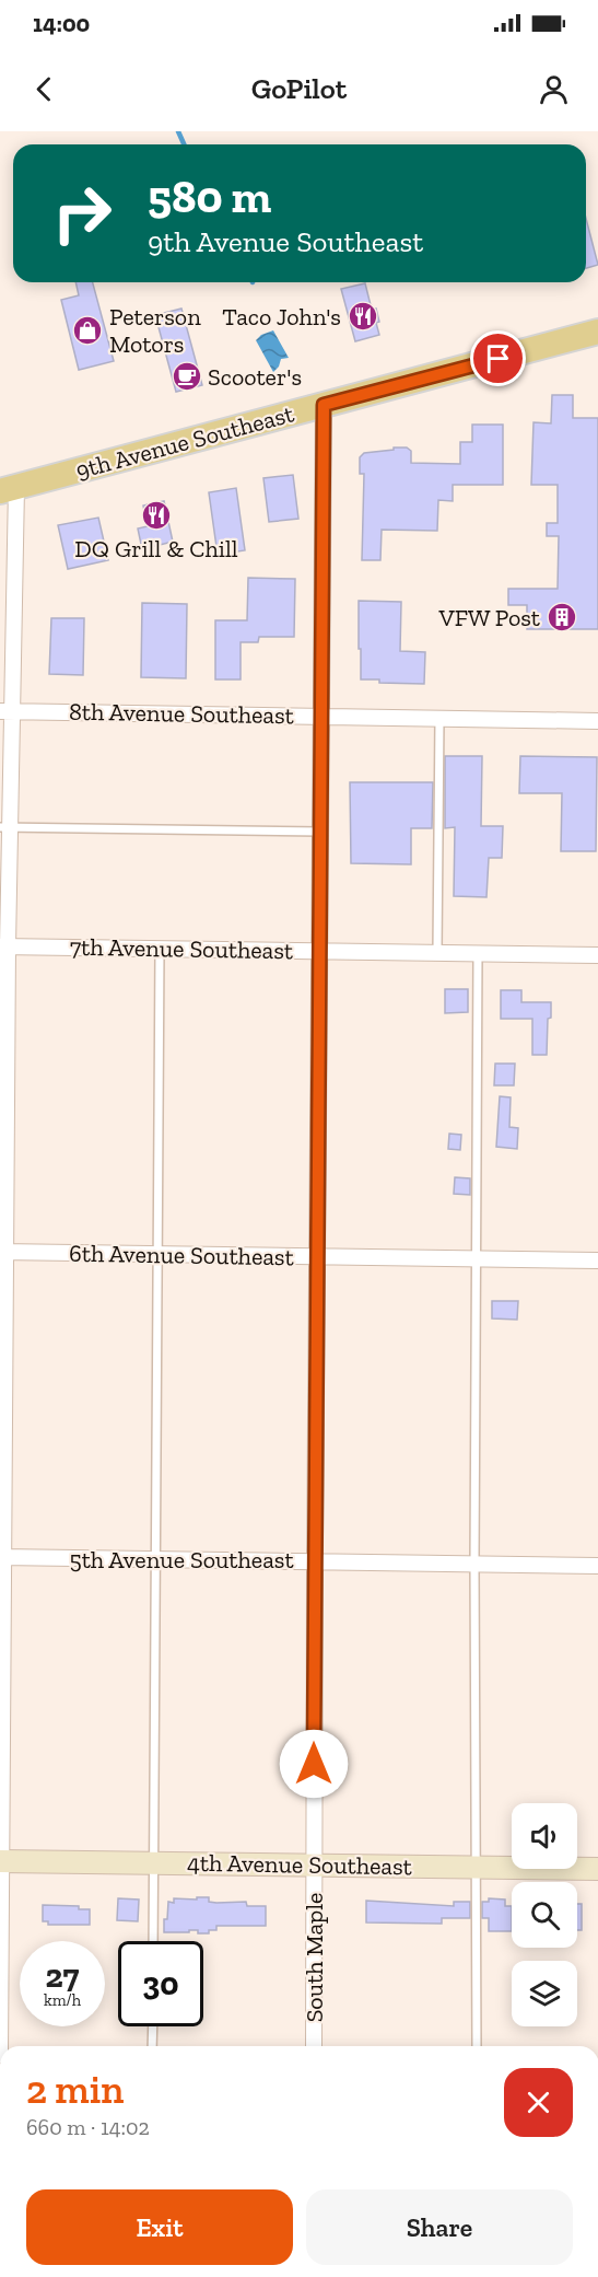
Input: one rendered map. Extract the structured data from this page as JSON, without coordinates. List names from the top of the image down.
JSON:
{
  "streets": {
    "main road": ["9th Avenue Southeast"],
    "street": [
      "8th Avenue Southeast",
      "7th Avenue Southeast",
      "6th Avenue Southeast",
      "5th Avenue Southeast",
      "4th Avenue Southeast",
      "South Maple"
    ]
  },
  "crossings": [
    ["9th Avenue Southeast", "South Maple"],
    ["8th Avenue Southeast", "South Maple"],
    ["7th Avenue Southeast", "South Maple"],
    ["6th Avenue Southeast", "South Maple"],
    ["5th Avenue Southeast", "South Maple"],
    ["4th Avenue Southeast", "South Maple"]
  ],
  "places": {
    "restaurant": ["Taco John's", "DQ Grill & Chill"],
    "shop": ["Peterson Motors"],
    "cafe": ["Scooter's"],
    "building": ["VFW Post"]
  },
  "page": {
    "status": "14:00",
    "header": "GoPilot",
    "turn": ["580 m", "9th Avenue Southeast"],
    "speed": "27 km/h",
    "limit": "30",
    "heading": ["2 min", "660 m · 14:02"],
    "buttons": ["Exit", "Share"]
  }
}
